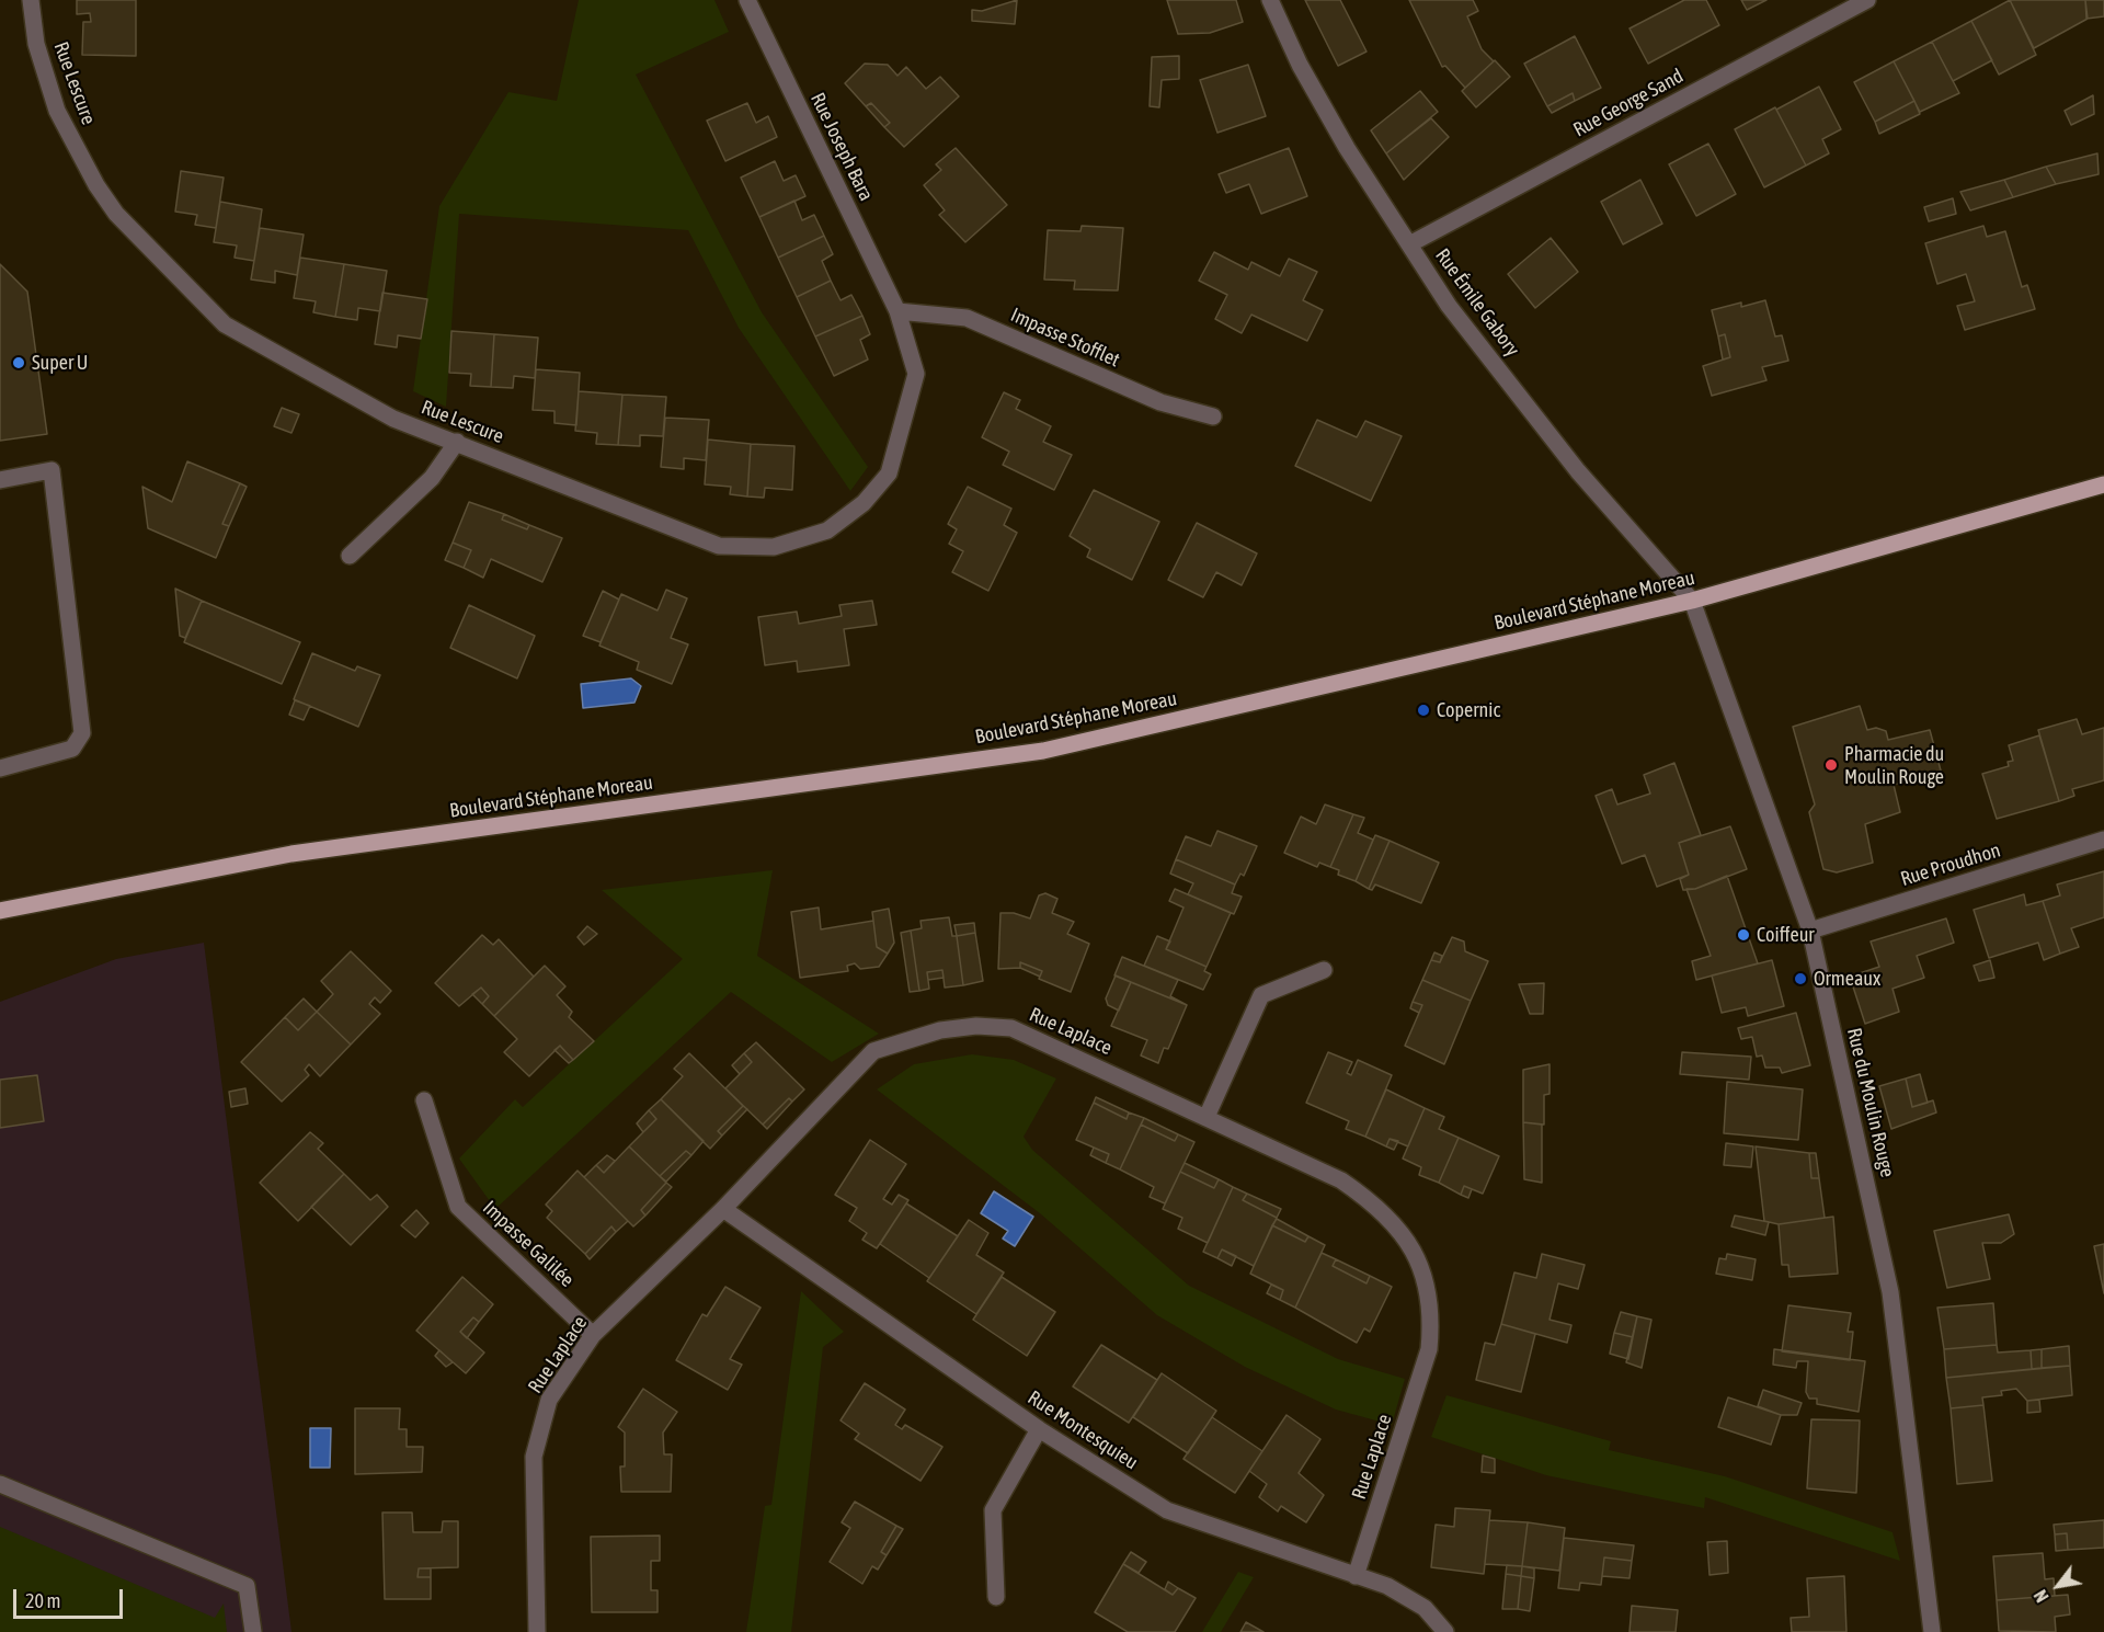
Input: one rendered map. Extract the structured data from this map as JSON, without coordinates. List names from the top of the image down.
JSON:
{
  "streets": {
    "main road": ["Boulevard Stéphane Moreau"],
    "street": [
      "Rue Lescure",
      "Rue George Sand",
      "Rue Joseph Bara",
      "Rue Émile Gabory",
      "Impasse Stofflet",
      "Rue Proudhon",
      "Rue Laplace",
      "Rue du Moulin Rouge",
      "Impasse Galilée",
      "Rue Montesquieu"
    ]
  },
  "crossings": [
    ["Rue Lescure", "Rue Joseph Bara"],
    ["Rue Lescure", "Impasse Stofflet"],
    ["Rue George Sand", "Rue Émile Gabory"],
    ["Rue Joseph Bara", "Impasse Stofflet"],
    ["Rue Émile Gabory", "Boulevard Stéphane Moreau"],
    ["Rue Émile Gabory", "Rue du Moulin Rouge"],
    ["Boulevard Stéphane Moreau", "Rue du Moulin Rouge"],
    ["Rue Proudhon", "Rue du Moulin Rouge"],
    ["Rue Laplace", "Impasse Galilée"],
    ["Rue Laplace", "Rue Montesquieu"]
  ],
  "places": [
    "Super U",
    "Copernic",
    "Pharmacie du Moulin Rouge",
    "Coiffeur",
    "Ormeaux"
  ],
  "scale_bar": "20 m",
  "north": "bottom left"
}
